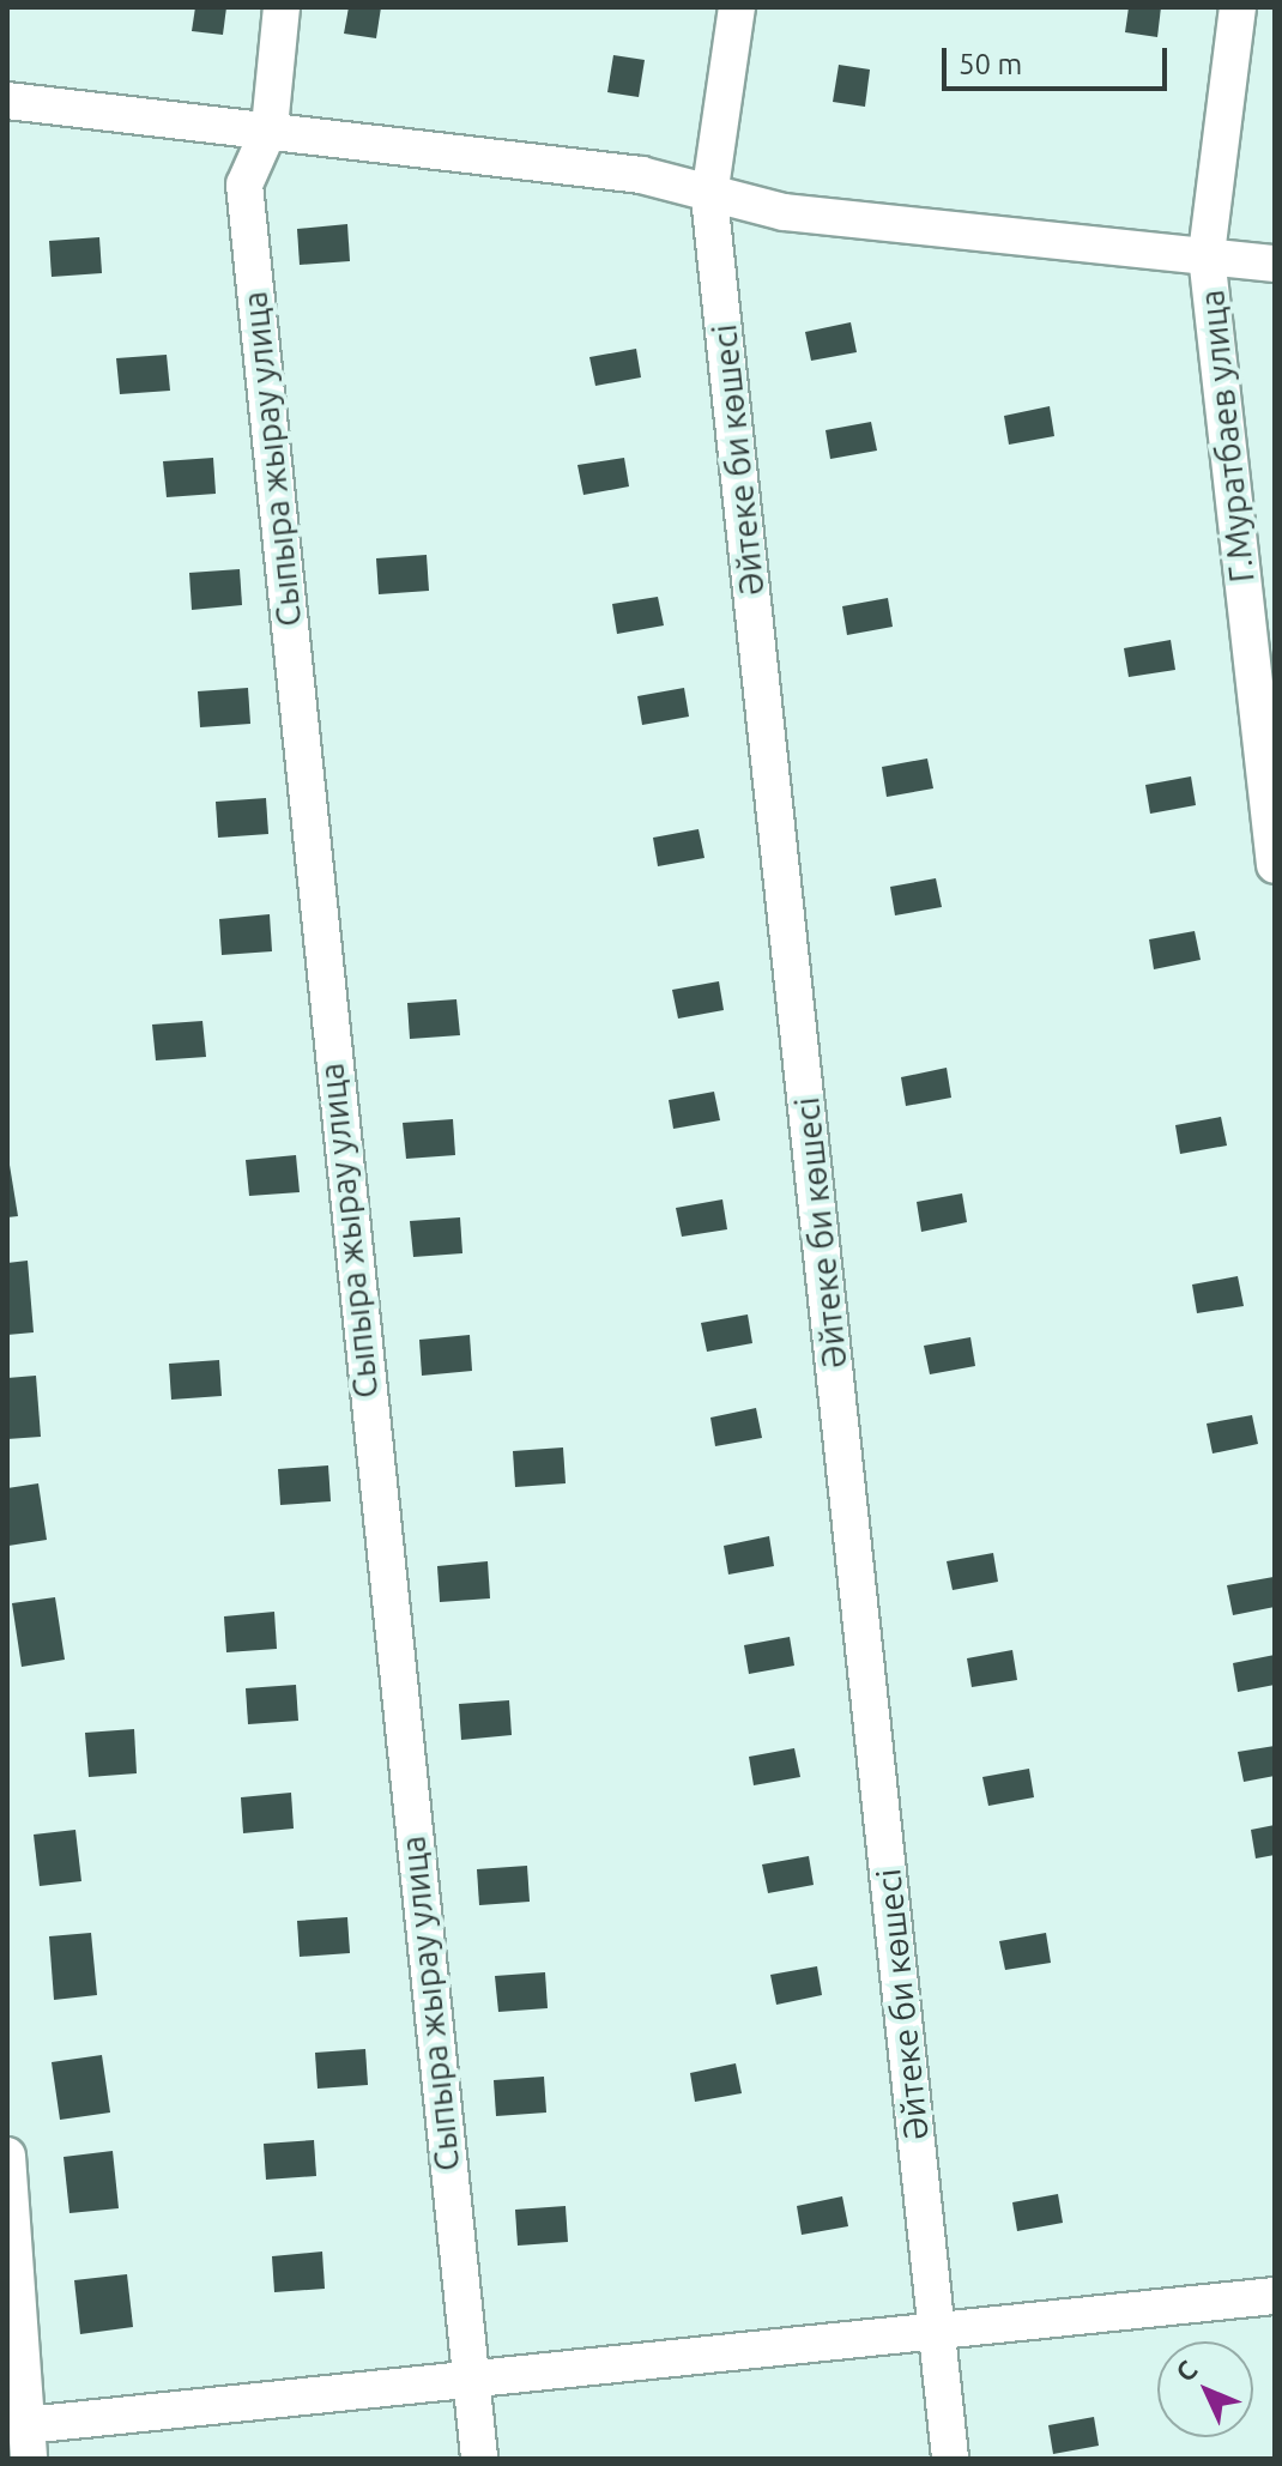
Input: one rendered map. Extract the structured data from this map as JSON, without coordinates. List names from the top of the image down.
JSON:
{
  "streets": {
    "street": ["Г.Муратбаев улица", "Сыпыра жырау улица", "Әйтеке би көшесі"]
  },
  "scale_bar": "50 m",
  "north": "top left"
}
